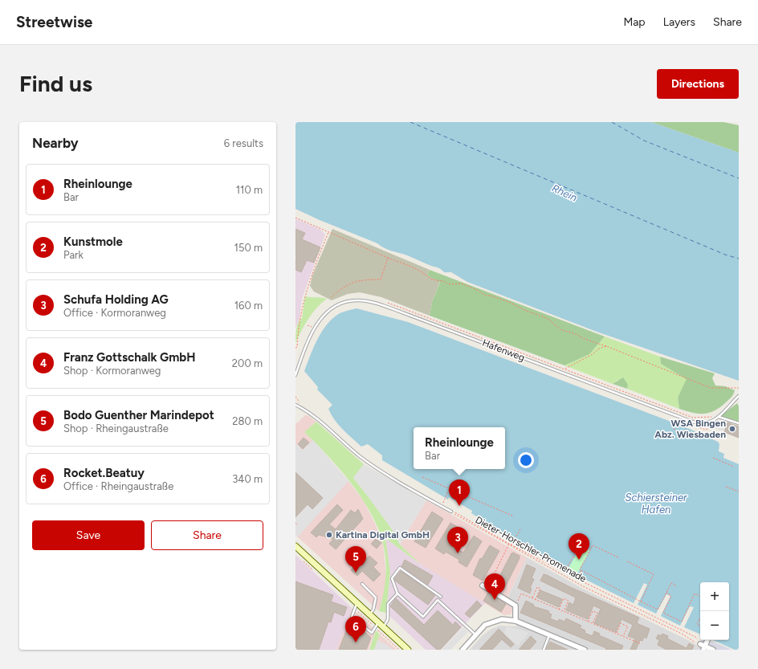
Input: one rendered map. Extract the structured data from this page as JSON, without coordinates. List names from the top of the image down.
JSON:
{
  "streets": {
    "lane": ["Hafenweg"],
    "path": ["Dieter-Horschler-Promenade"]
  },
  "water": ["Rhein", "Schiersteiner Hafen"],
  "places": ["WSA Bingen Abz. Wiesbaden", "Kartina Digital GmbH"],
  "page": {
    "header": "Streetwise",
    "nav": ["Map", "Layers", "Share"],
    "buttons": [
      "Directions",
      ["Save", "Share"]
    ],
    "title": "Find us",
    "heading": ["Nearby", "6 results"],
    "list": [
      {
        "mark": "1",
        "name": "Rheinlounge",
        "note": "Bar",
        "value": "110 m"
      },
      {
        "mark": "2",
        "name": "Kunstmole",
        "note": "Park",
        "value": "150 m"
      },
      {
        "mark": "3",
        "name": "Schufa Holding AG",
        "note": "Office · Kormoranweg",
        "value": "160 m"
      },
      {
        "mark": "4",
        "name": "Franz Gottschalk GmbH",
        "note": "Shop · Kormoranweg",
        "value": "200 m"
      },
      {
        "mark": "5",
        "name": "Bodo Guenther Marindepot",
        "note": "Shop · Rheingaustraße",
        "value": "280 m"
      },
      {
        "mark": "6",
        "name": "Rocket.Beatuy",
        "note": "Office · Rheingaustraße",
        "value": "340 m"
      }
    ],
    "popup": ["Rheinlounge", "Bar"],
    "pins": [
      "1",
      "3",
      "2",
      "5",
      "4",
      "6"
    ],
    "map_buttons": ["+", "−"]
  }
}
